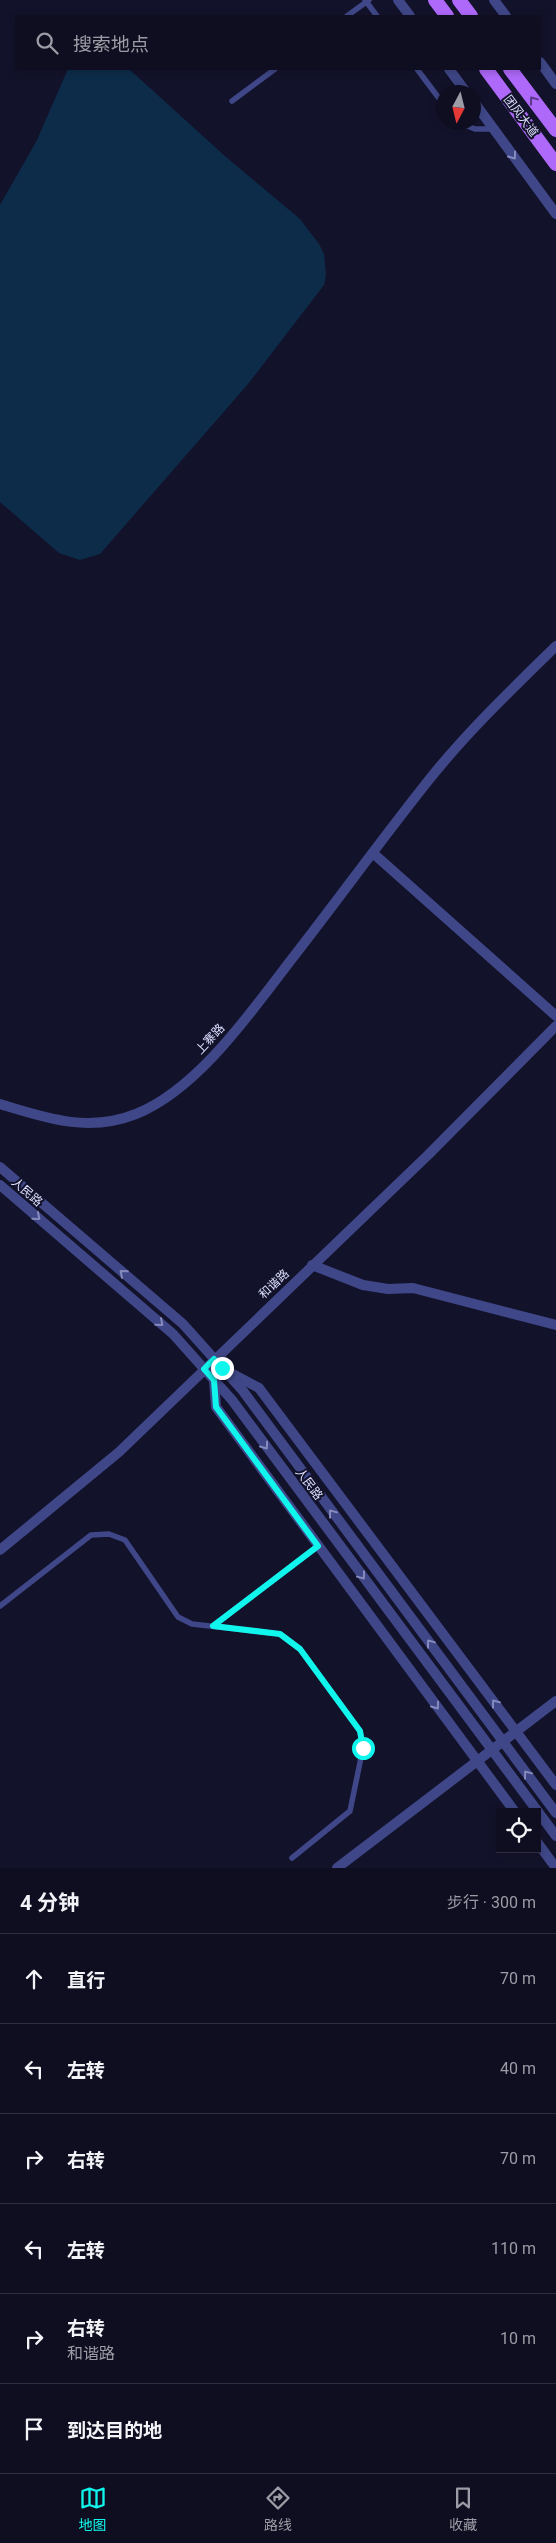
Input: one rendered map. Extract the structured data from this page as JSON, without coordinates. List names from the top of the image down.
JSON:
{
  "streets": {
    "main road": ["团风大道"],
    "street": ["上寨路", "人民路", "和谐路"]
  },
  "crossings": [
    ["人民路", "和谐路"]
  ],
  "north": "bottom",
  "page": {
    "search": "搜索地点",
    "heading": ["4 分钟", "步行 · 300 m"],
    "list": [
      ["直行", "70 m"],
      ["左转", "40 m"],
      ["右转", "70 m"],
      ["左转", "110 m"],
      ["右转", "和谐路", "10 m"],
      "到达目的地"
    ],
    "nav": ["地图", "路线", "收藏"]
  }
}
